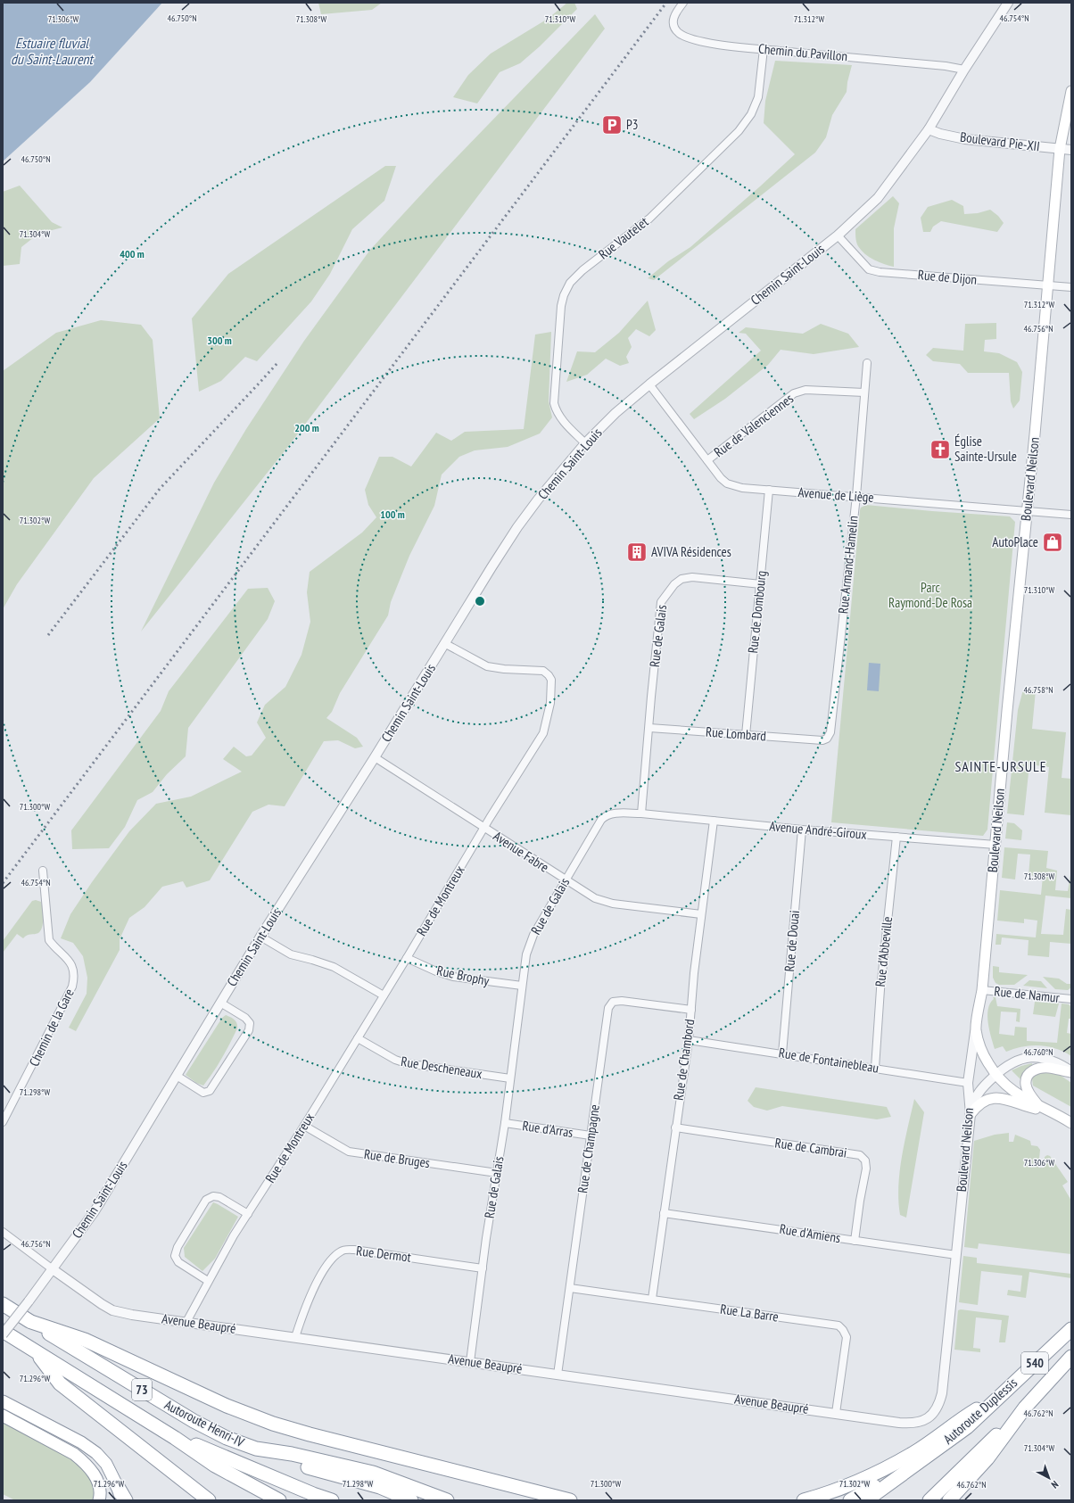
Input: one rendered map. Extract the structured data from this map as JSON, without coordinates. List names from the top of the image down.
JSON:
{
  "streets": {
    "highway": [
      "540",
      "73",
      "Autoroute Duplessis",
      "Autoroute Henri-IV"
    ],
    "main road": ["Boulevard Neilson"],
    "street": [
      "Chemin du Pavillon",
      "Boulevard Pie-XII",
      "Rue Vautelet",
      "Chemin Saint-Louis",
      "Rue de Dijon",
      "Rue de Valenciennes",
      "Avenue de Liège",
      "Rue Armand-Hamelin",
      "Rue de Dombourg",
      "Rue de Galais",
      "Rue Lombard",
      "Avenue André-Giroux",
      "Avenue Fabre",
      "Rue de Montreux",
      "Rue de Douai",
      "Rue d'Abbeville",
      "Rue Brophy",
      "Rue de Namur",
      "Chemin de la Gare",
      "Rue de Chambord",
      "Rue de Fontainebleau",
      "Rue Descheneaux",
      "Rue d'Arras",
      "Rue de Cambrai",
      "Rue de Champagne",
      "Rue de Bruges",
      "Rue d'Amiens",
      "Rue Dermot",
      "Rue La Barre",
      "Avenue Beaupré"
    ]
  },
  "crossings": [
    ["Chemin du Pavillon", "Rue Vautelet"],
    ["Chemin du Pavillon", "Chemin Saint-Louis"],
    ["Boulevard Pie-XII", "Chemin Saint-Louis"],
    ["Boulevard Pie-XII", "Boulevard Neilson"],
    ["Rue Vautelet", "Chemin Saint-Louis"],
    ["Chemin Saint-Louis", "Rue de Dijon"],
    ["Chemin Saint-Louis", "Avenue de Liège"],
    ["Chemin Saint-Louis", "Avenue Fabre"],
    ["Chemin Saint-Louis", "Rue de Montreux"],
    ["Chemin Saint-Louis", "Avenue Beaupré"],
    ["Rue de Dijon", "Boulevard Neilson"],
    ["Rue de Valenciennes", "Avenue de Liège"],
    ["Rue de Valenciennes", "Rue Armand-Hamelin"],
    ["Boulevard Neilson", "Avenue de Liège"],
    ["Boulevard Neilson", "Avenue André-Giroux"],
    ["Boulevard Neilson", "Rue de Namur"],
    ["Boulevard Neilson", "Rue de Fontainebleau"],
    ["Boulevard Neilson", "Rue d'Amiens"],
    ["Boulevard Neilson", "Avenue Beaupré"],
    ["Avenue de Liège", "Rue Armand-Hamelin"],
    ["Avenue de Liège", "Rue de Dombourg"],
    ["Rue Armand-Hamelin", "Rue Lombard"],
    ["Rue de Dombourg", "Rue de Galais"],
    ["Rue de Dombourg", "Rue Lombard"],
    ["Rue de Galais", "Rue Lombard"],
    ["Rue de Galais", "Avenue André-Giroux"],
    ["Rue de Galais", "Avenue Fabre"],
    ["Rue de Galais", "Rue Brophy"],
    ["Rue de Galais", "Rue Descheneaux"],
    ["Rue de Galais", "Rue d'Arras"],
    ["Rue de Galais", "Rue de Bruges"],
    ["Rue de Galais", "Rue Dermot"],
    ["Rue de Galais", "Avenue Beaupré"],
    ["Avenue André-Giroux", "Rue de Douai"],
    ["Avenue André-Giroux", "Rue d'Abbeville"],
    ["Avenue André-Giroux", "Rue de Chambord"],
    ["Avenue Fabre", "Rue de Montreux"],
    ["Avenue Fabre", "Rue de Chambord"],
    ["Rue de Montreux", "Rue Brophy"],
    ["Rue de Montreux", "Rue Descheneaux"],
    ["Rue de Montreux", "Rue de Bruges"],
    ["Rue de Montreux", "Avenue Beaupré"],
    ["Rue de Douai", "Rue de Fontainebleau"],
    ["Rue d'Abbeville", "Rue de Fontainebleau"],
    ["Rue de Chambord", "Rue de Fontainebleau"],
    ["Rue de Chambord", "Rue de Cambrai"],
    ["Rue de Chambord", "Rue de Champagne"],
    ["Rue de Chambord", "Rue d'Amiens"],
    ["Rue de Chambord", "Rue La Barre"],
    ["Rue d'Arras", "Rue de Champagne"],
    ["Rue de Cambrai", "Rue d'Amiens"],
    ["Rue de Champagne", "Rue La Barre"],
    ["Rue de Champagne", "Avenue Beaupré"],
    ["Rue Dermot", "Avenue Beaupré"],
    ["Rue La Barre", "Avenue Beaupré"]
  ],
  "districts": ["SAINTE-URSULE"],
  "water": ["Estuaire fluvial du Saint-Laurent"],
  "parks": ["Parc Raymond-De Rosa"],
  "places": {
    "parking": ["P3"],
    "church": ["Église Sainte-Ursule"],
    "shop": ["AutoPlace"],
    "building": ["AVIVA Résidences"]
  },
  "north": "bottom right",
  "coordinates": [
    "46.750°N",
    "46.754°N",
    "71.306°W",
    "71.308°W",
    "71.310°W",
    "71.312°W",
    "71.304°W",
    "46.756°N",
    "71.302°W",
    "46.758°N",
    "71.300°W",
    "46.760°N",
    "71.298°W",
    "71.296°W",
    "46.762°N"
  ],
  "rings": [
    "400 m",
    "300 m",
    "200 m",
    "100 m"
  ]
}
